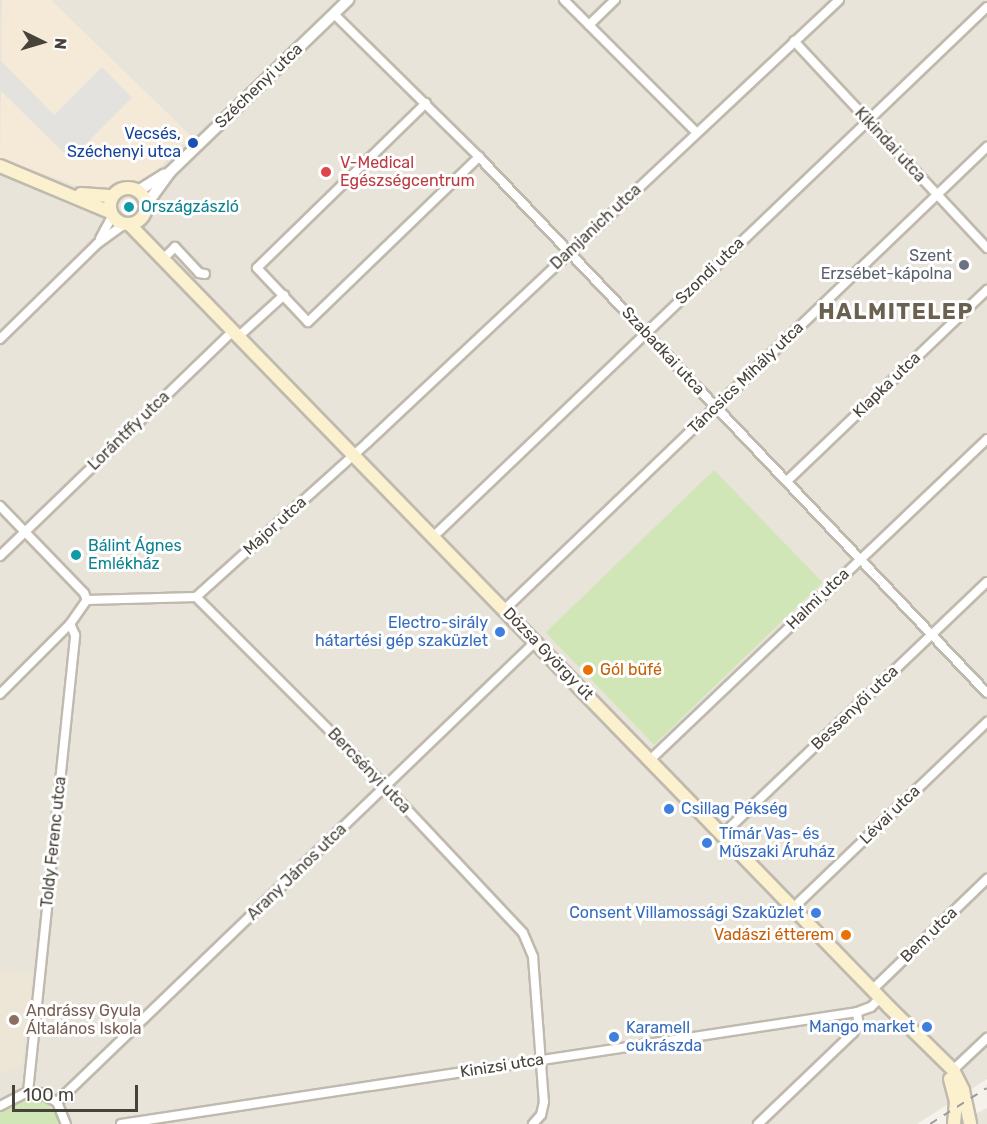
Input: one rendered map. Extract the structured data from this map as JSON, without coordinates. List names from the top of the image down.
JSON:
{
  "streets": {
    "main road": ["Dózsa György út"],
    "street": [
      "Széchenyi utca",
      "Kikindai utca",
      "Damjanich utca",
      "Szondi utca",
      "Szabadkai utca",
      "Táncsics Mihály utca",
      "Klapka utca",
      "Lorántffy utca",
      "Major utca",
      "Halmi utca",
      "Bessenyői utca",
      "Bercsényi utca",
      "Lévai utca",
      "Toldy Ferenc utca",
      "Arany János utca",
      "Bem utca",
      "Kinizsi utca"
    ]
  },
  "crossings": [
    ["Széchenyi utca", "Szabadkai utca"],
    ["Széchenyi utca", "Dózsa György út"],
    ["Kikindai utca", "Damjanich utca"],
    ["Kikindai utca", "Szondi utca"],
    ["Kikindai utca", "Táncsics Mihály utca"],
    ["Damjanich utca", "Szabadkai utca"],
    ["Damjanich utca", "Major utca"],
    ["Damjanich utca", "Dózsa György út"],
    ["Szondi utca", "Szabadkai utca"],
    ["Szondi utca", "Dózsa György út"],
    ["Szabadkai utca", "Táncsics Mihály utca"],
    ["Szabadkai utca", "Klapka utca"],
    ["Szabadkai utca", "Halmi utca"],
    ["Szabadkai utca", "Bessenyői utca"],
    ["Táncsics Mihály utca", "Dózsa György út"],
    ["Lorántffy utca", "Dózsa György út"],
    ["Major utca", "Dózsa György út"],
    ["Major utca", "Bercsényi utca"],
    ["Halmi utca", "Dózsa György út"],
    ["Dózsa György út", "Bessenyői utca"],
    ["Dózsa György út", "Lévai utca"],
    ["Dózsa György út", "Arany János utca"],
    ["Dózsa György út", "Bem utca"],
    ["Dózsa György út", "Kinizsi utca"],
    ["Bercsényi utca", "Arany János utca"],
    ["Bercsényi utca", "Kinizsi utca"],
    ["Bem utca", "Kinizsi utca"]
  ],
  "districts": ["HALMITELEP"],
  "places": [
    "Vecsés, Széchenyi utca",
    "V-Medical Egészségcentrum",
    "Országzászló",
    "Szent Erzsébet-kápolna",
    "Bálint Ágnes Emlékház",
    "Electro-sirály hátartési gép szaküzlet",
    "Gól büfé",
    "Csillag Pékség",
    "Tímár Vas- és Műszaki Áruház",
    "Consent Villamossági Szaküzlet",
    "Vadászi étterem",
    "Andrássy Gyula Általános Iskola",
    "Mango market",
    "Karamell cukrászda"
  ],
  "scale_bar": "100 m",
  "north": "right"
}
